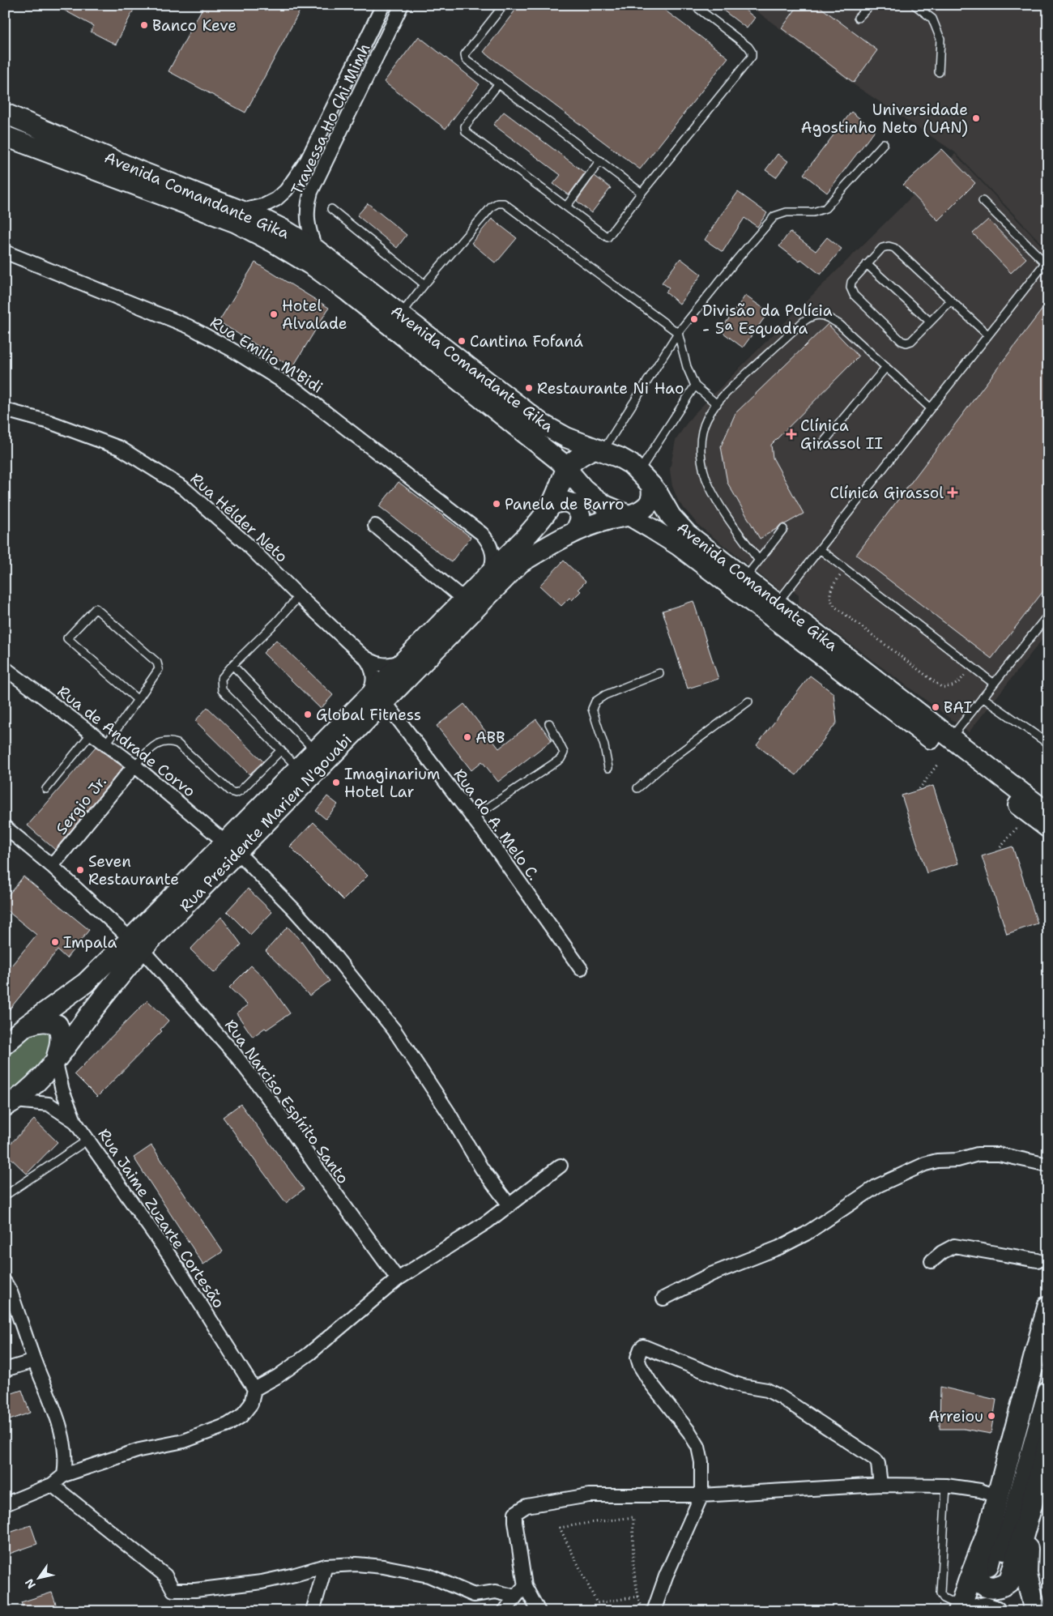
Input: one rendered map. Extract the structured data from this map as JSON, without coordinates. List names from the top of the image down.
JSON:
{
  "streets": {
    "street": [
      "Travessa Ho Chi Mimh",
      "Avenida Comandante Gika",
      "Rua Emilio M'Bidi",
      "Rua Hélder Neto",
      "Rua de Andrade Corvo",
      "Sergio Jr.",
      "Rua Presidente Marien N'gouabi",
      "Rua do A. Melo C.",
      "Rua Narciso Espírito Santo",
      "Rua Jaime Zuzarte Cortesão"
    ]
  },
  "crossings": [
    ["Travessa Ho Chi Mimh", "Avenida Comandante Gika"],
    ["Avenida Comandante Gika", "Rua Presidente Marien N'gouabi"],
    ["Rua Emilio M'Bidi", "Rua Presidente Marien N'gouabi"],
    ["Rua Hélder Neto", "Rua Presidente Marien N'gouabi"],
    ["Rua de Andrade Corvo", "Sergio Jr."],
    ["Rua de Andrade Corvo", "Rua Presidente Marien N'gouabi"],
    ["Sergio Jr.", "Rua Narciso Espírito Santo"],
    ["Rua Presidente Marien N'gouabi", "Rua do A. Melo C."],
    ["Rua Presidente Marien N'gouabi", "Rua Narciso Espírito Santo"],
    ["Rua Presidente Marien N'gouabi", "Rua Jaime Zuzarte Cortesão"]
  ],
  "places": {
    "other": [
      "Banco Keve",
      "Universidade Agostinho Neto (UAN)",
      "Hotel Alvalade",
      "Divisão da Polícia - 5ª Esquadra",
      "Cantina Fofaná",
      "Restaurante Ni Hao",
      "Panela de Barro",
      "BAI",
      "Global Fitness",
      "ABB",
      "Imaginarium Hotel Lar",
      "Seven Restaurante",
      "Impala",
      "Arreiou"
    ],
    "health": ["Clínica Girassol II", "Clínica Girassol"]
  },
  "north": "bottom left"
}
